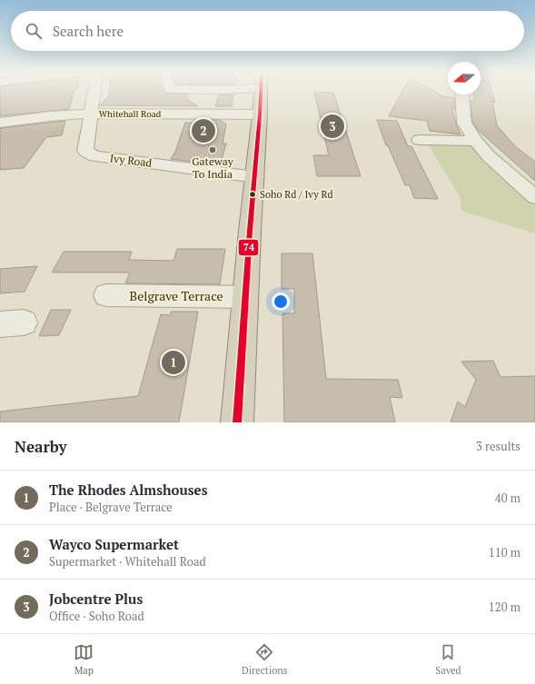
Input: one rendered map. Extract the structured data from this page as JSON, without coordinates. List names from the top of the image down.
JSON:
{
  "streets": {
    "street": ["Whitehall Road", "Ivy Road", "Belgrave Terrace"]
  },
  "crossings": [
    ["Whitehall Road", "Ivy Road"]
  ],
  "places": ["Gateway To India", "Soho Rd / Ivy Rd"],
  "lines": ["transit line 74"],
  "north": "left",
  "page": {
    "search": "Search here",
    "pins": ["3", "2", "1"],
    "heading": ["Nearby", "3 results"],
    "list": [
      {
        "mark": "1",
        "name": "The Rhodes Almshouses",
        "note": "Place · Belgrave Terrace",
        "value": "40 m"
      },
      {
        "mark": "2",
        "name": "Wayco Supermarket",
        "note": "Supermarket · Whitehall Road",
        "value": "110 m"
      },
      {
        "mark": "3",
        "name": "Jobcentre Plus",
        "note": "Office · Soho Road",
        "value": "120 m"
      }
    ],
    "nav": ["Map", "Directions", "Saved"]
  }
}
